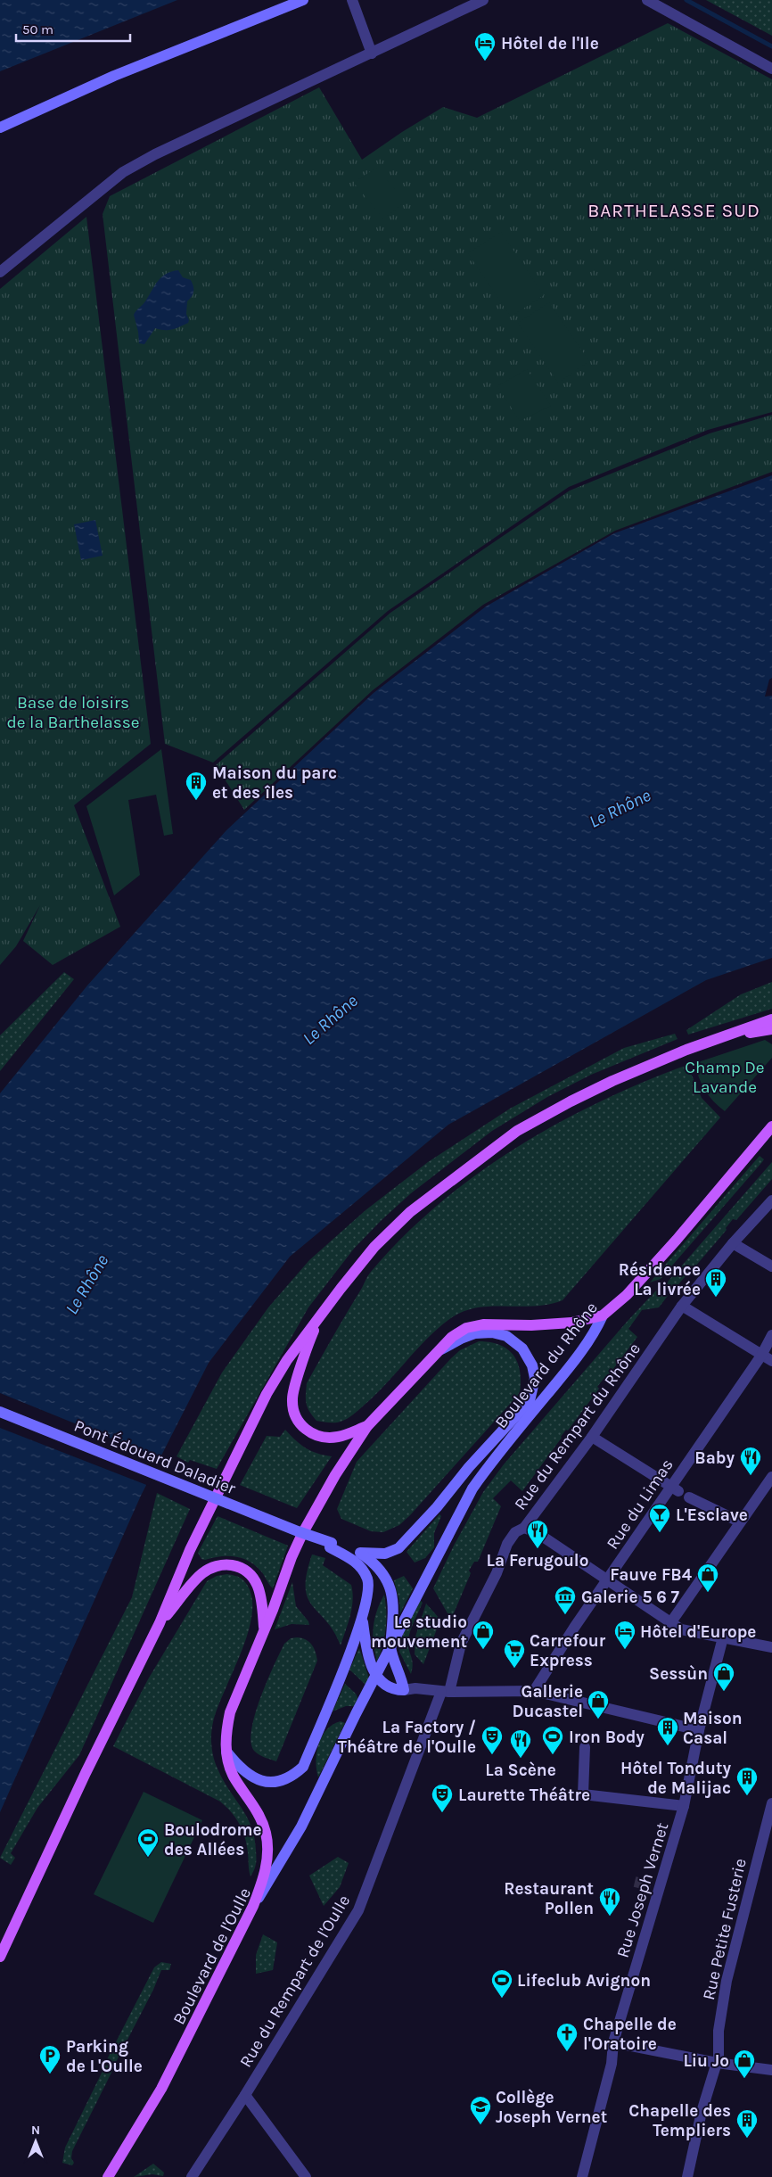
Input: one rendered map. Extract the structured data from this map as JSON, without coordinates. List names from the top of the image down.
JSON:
{
  "streets": {
    "main road": ["Boulevard du Rhône", "Boulevard de l'Oulle"],
    "street": [
      "Rue du Rempart du Rhône",
      "Pont Édouard Daladier",
      "Rue du Limas",
      "Rue Joseph Vernet",
      "Rue Petite Fusterie",
      "Rue du Rempart de l'Oulle"
    ]
  },
  "crossings": [
    ["Boulevard du Rhône", "Pont Édouard Daladier"],
    ["Boulevard du Rhône", "Boulevard de l'Oulle"],
    ["Rue du Rempart du Rhône", "Rue du Rempart de l'Oulle"]
  ],
  "districts": ["BARTHELASSE SUD"],
  "water": ["Le Rhône"],
  "parks": ["Base de loisirs de la Barthelasse", "Champ De Lavande"],
  "places": {
    "hotel": ["Hôtel de l'Ile", "Hôtel d'Europe"],
    "building": [
      "Maison du parc et des îles",
      "Résidence La livrée",
      "Maison Casal",
      "Hôtel Tonduty de Malijac",
      "Chapelle des Templiers"
    ],
    "restaurant": [
      "Baby",
      "La Ferugoulo",
      "La Scène",
      "Restaurant Pollen"
    ],
    "bar": ["L'Esclave"],
    "shop": [
      "Fauve FB4",
      "Le studio mouvement",
      "Sessùn",
      "Gallerie Ducastel",
      "Liu Jo"
    ],
    "museum": ["Galerie 5 6 7"],
    "supermarket": ["Carrefour Express"],
    "theatre": ["La Factory / Théâtre de l'Oulle", "Laurette Théâtre"],
    "sports": ["Iron Body", "Boulodrome des Allées", "Lifeclub Avignon"],
    "church": ["Chapelle de l'Oratoire"],
    "parking": ["Parking de L'Oulle"],
    "school or university": ["Collège Joseph Vernet"]
  },
  "scale_bar": "50 m",
  "north": "top"
}
